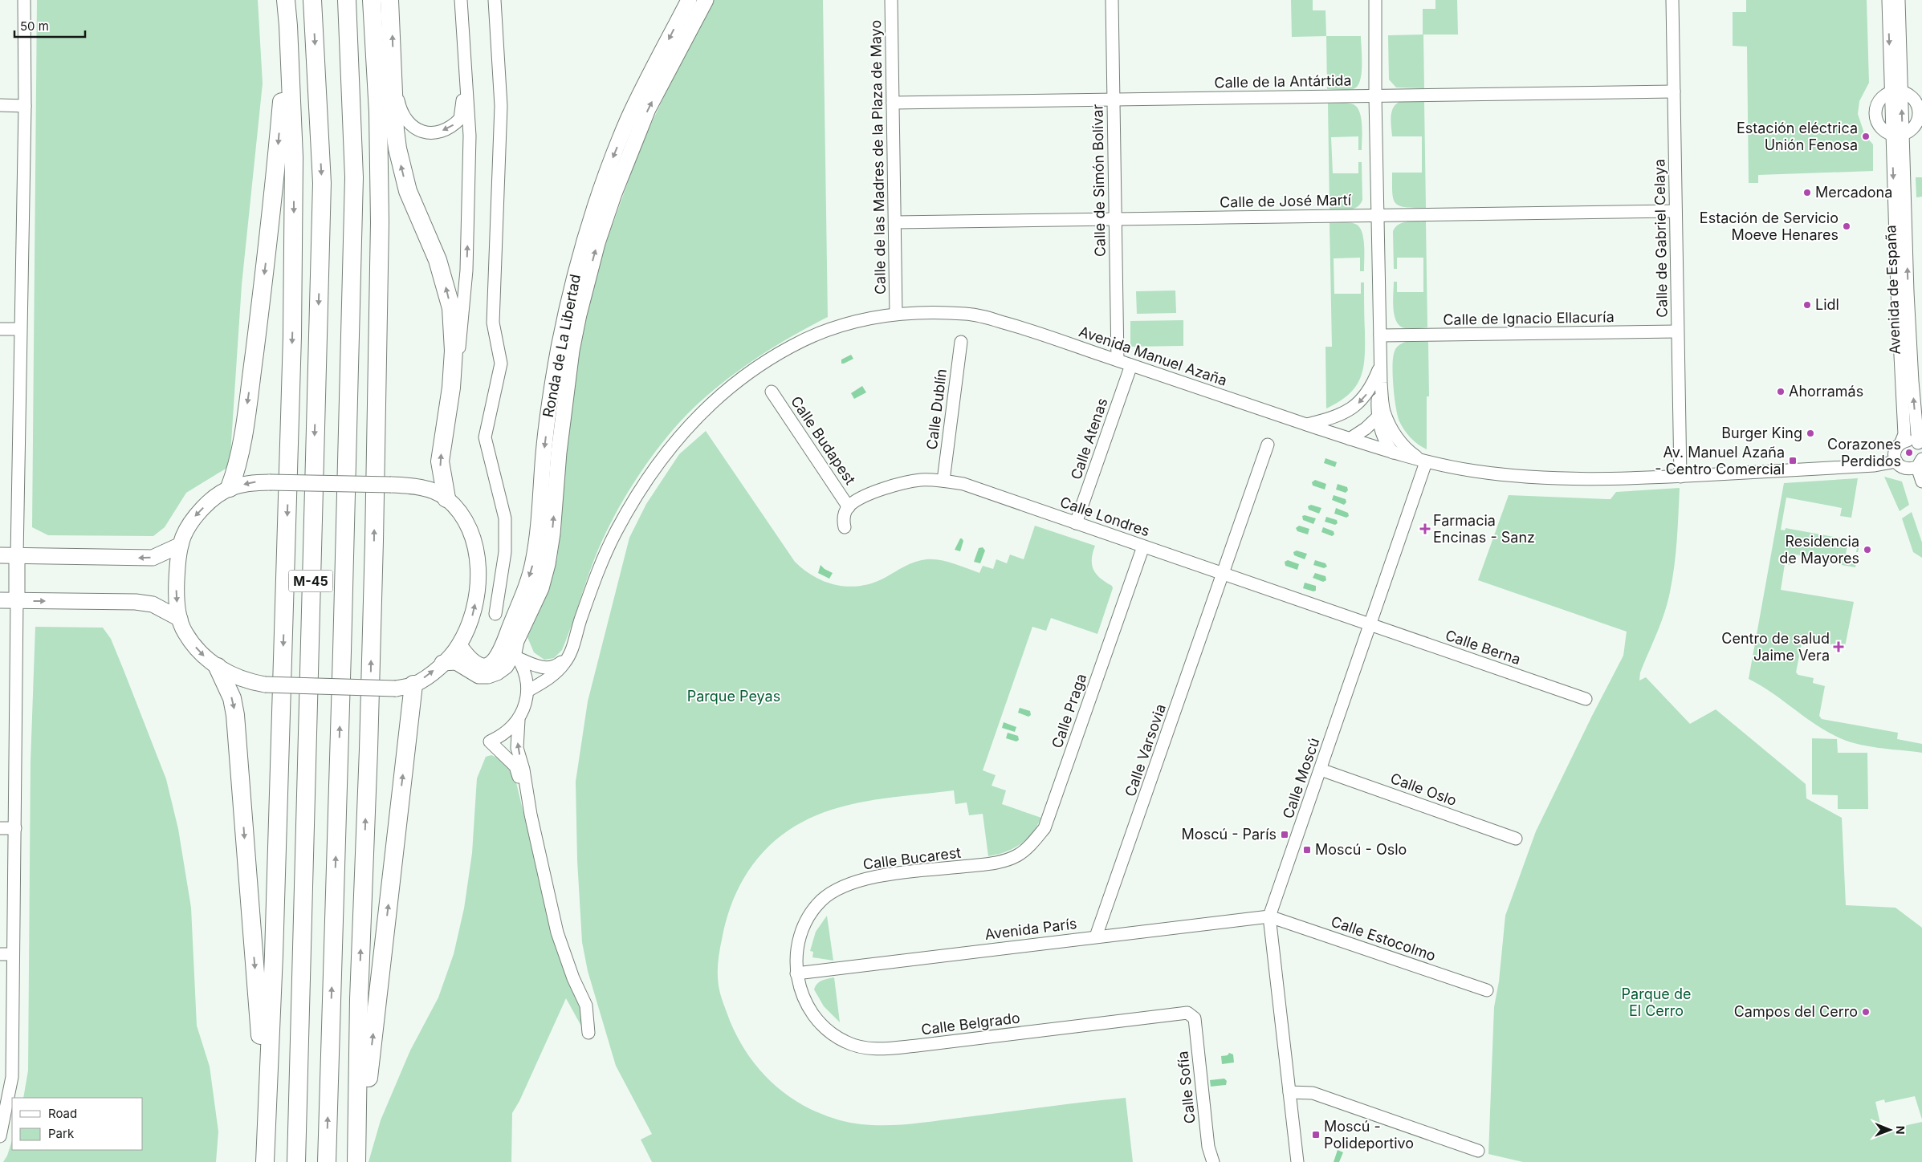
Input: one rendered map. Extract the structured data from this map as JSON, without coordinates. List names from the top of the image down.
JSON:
{
  "streets": {
    "highway": ["M-45"],
    "main road": ["Ronda de La Libertad"],
    "street": [
      "Calle de la Antártida",
      "Calle de las Madres de la Plaza de Mayo",
      "Calle de Simón Bolívar",
      "Calle de José Martí",
      "Calle de Gabriel Celaya",
      "Avenida de España",
      "Calle de Ignacio Ellacuría",
      "Avenida Manuel Azaña",
      "Calle Dublín",
      "Calle Atenas",
      "Calle Budapest",
      "Calle Londres",
      "Calle Berna",
      "Calle Praga",
      "Calle Varsovia",
      "Calle Moscú",
      "Calle Oslo",
      "Calle Bucarest",
      "Avenida París",
      "Calle Estocolmo",
      "Calle Belgrado",
      "Calle Sofía"
    ]
  },
  "crossings": [
    ["Calle de la Antártida", "Calle de las Madres de la Plaza de Mayo"],
    ["Calle de la Antártida", "Calle de Simón Bolívar"],
    ["Calle de la Antártida", "Calle de Gabriel Celaya"],
    ["Calle de las Madres de la Plaza de Mayo", "Calle de José Martí"],
    ["Calle de las Madres de la Plaza de Mayo", "Avenida Manuel Azaña"],
    ["Calle de Simón Bolívar", "Calle de José Martí"],
    ["Calle de Simón Bolívar", "Avenida Manuel Azaña"],
    ["Calle de José Martí", "Calle de Gabriel Celaya"],
    ["Calle de Gabriel Celaya", "Calle de Ignacio Ellacuría"],
    ["Calle de Gabriel Celaya", "Avenida Manuel Azaña"],
    ["Avenida de España", "Avenida Manuel Azaña"],
    ["Avenida Manuel Azaña", "Calle Atenas"],
    ["Avenida Manuel Azaña", "Calle Moscú"],
    ["Calle Dublín", "Calle Londres"],
    ["Calle Atenas", "Calle Londres"],
    ["Calle Budapest", "Calle Londres"],
    ["Calle Londres", "Calle Berna"],
    ["Calle Londres", "Calle Praga"],
    ["Calle Londres", "Calle Varsovia"],
    ["Calle Londres", "Calle Moscú"],
    ["Calle Berna", "Calle Moscú"],
    ["Calle Praga", "Calle Bucarest"],
    ["Calle Varsovia", "Avenida París"],
    ["Calle Moscú", "Calle Oslo"],
    ["Calle Moscú", "Avenida París"],
    ["Calle Moscú", "Calle Estocolmo"],
    ["Calle Bucarest", "Avenida París"],
    ["Calle Bucarest", "Calle Belgrado"],
    ["Avenida París", "Calle Estocolmo"],
    ["Avenida París", "Calle Belgrado"],
    ["Calle Belgrado", "Calle Sofía"]
  ],
  "parks": ["Parque Peyas", "Parque de El Cerro"],
  "places": {
    "other": [
      "Estación eléctrica Unión Fenosa",
      "Mercadona",
      "Estación de Servicio Moeve Henares",
      "Lidl",
      "Ahorramás",
      "Burger King",
      "Corazones Perdidos",
      "Residencia de Mayores",
      "Campos del Cerro"
    ],
    "transit": [
      "Av. Manuel Azaña - Centro Comercial",
      "Moscú - París",
      "Moscú - Oslo",
      "Moscú - Polideportivo"
    ],
    "health": ["Farmacia Encinas - Sanz", "Centro de salud Jaime Vera"]
  },
  "legend": ["Road", "Park"],
  "scale_bar": "50 m",
  "north": "right"
}
